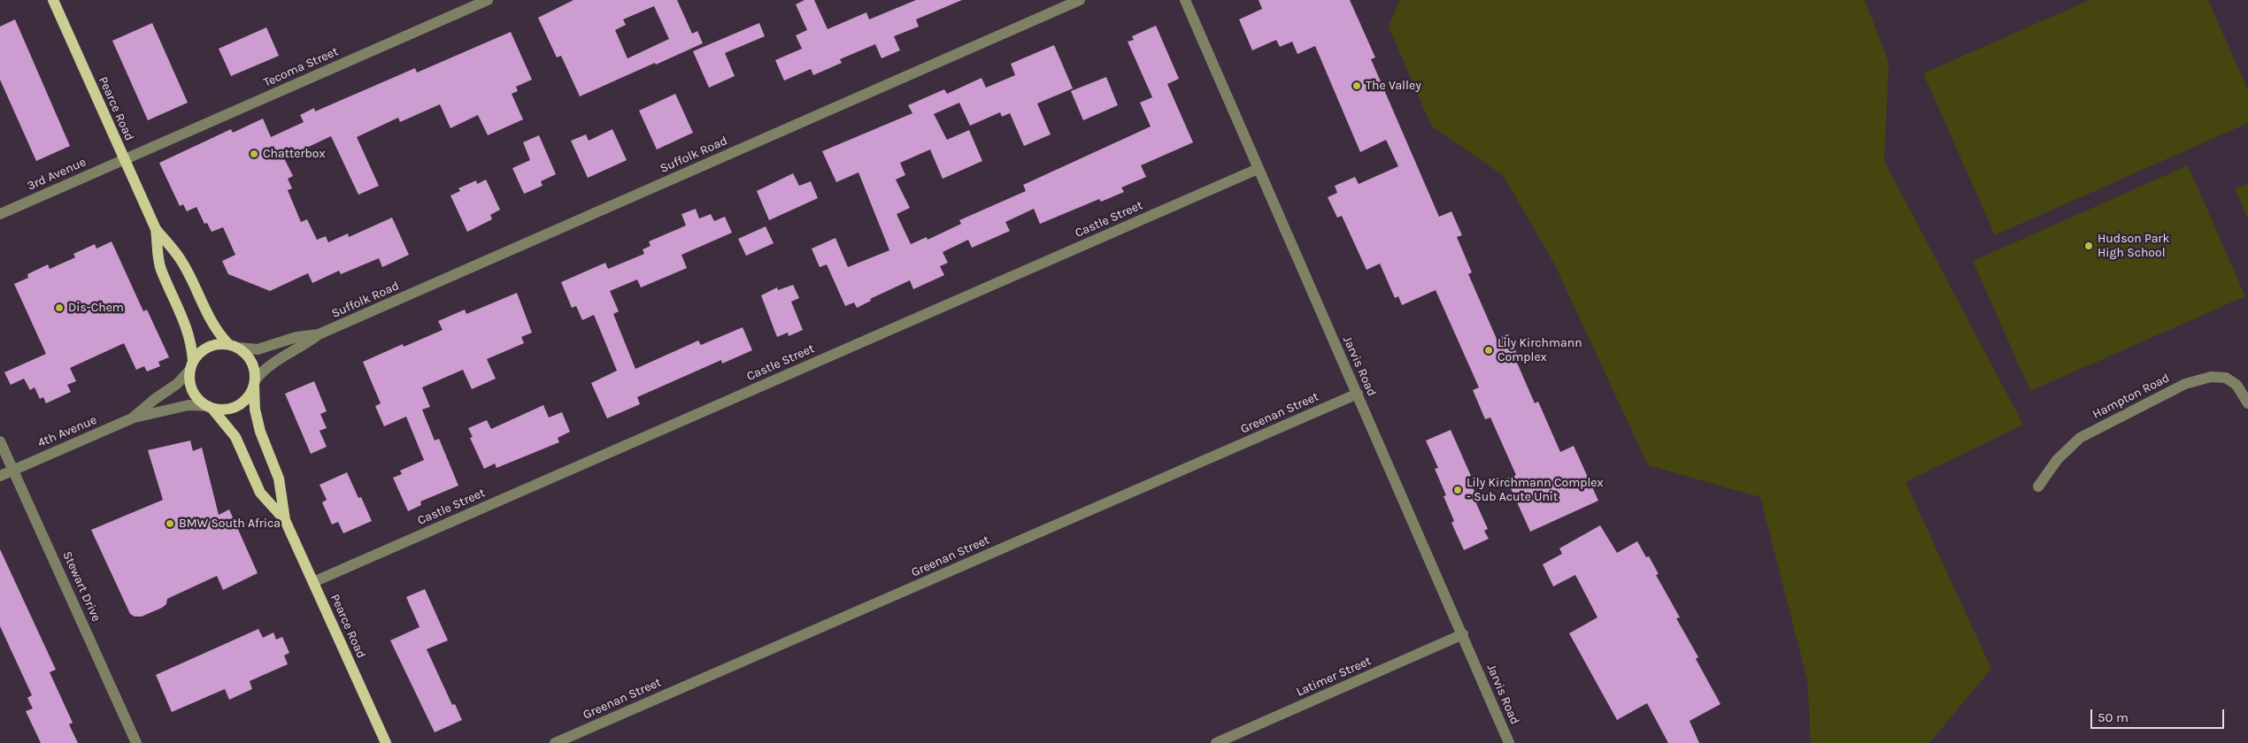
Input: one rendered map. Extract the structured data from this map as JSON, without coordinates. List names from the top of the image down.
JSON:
{
  "streets": {
    "main road": ["Pearce Road"],
    "street": [
      "Tecoma Street",
      "Suffolk Road",
      "3rd Avenue",
      "Castle Street",
      "Jarvis Road",
      "Hampton Road",
      "Greenan Street",
      "4th Avenue",
      "Stewart Drive",
      "Latimer Street"
    ]
  },
  "crossings": [
    ["Tecoma Street", "Pearce Road"],
    ["Tecoma Street", "3rd Avenue"],
    ["Pearce Road", "Suffolk Road"],
    ["Pearce Road", "3rd Avenue"],
    ["Pearce Road", "Castle Street"],
    ["Pearce Road", "4th Avenue"],
    ["Suffolk Road", "4th Avenue"],
    ["Castle Street", "Jarvis Road"],
    ["Jarvis Road", "Greenan Street"],
    ["Jarvis Road", "Latimer Street"],
    ["4th Avenue", "Stewart Drive"]
  ],
  "places": [
    "The Valley",
    "Chatterbox",
    "Hudson Park High School",
    "Dis-Chem",
    "Lily Kirchmann Complex",
    "Lily Kirchmann Complex - Sub Acute Unit",
    "BMW South Africa"
  ],
  "scale_bar": "50 m"
}
